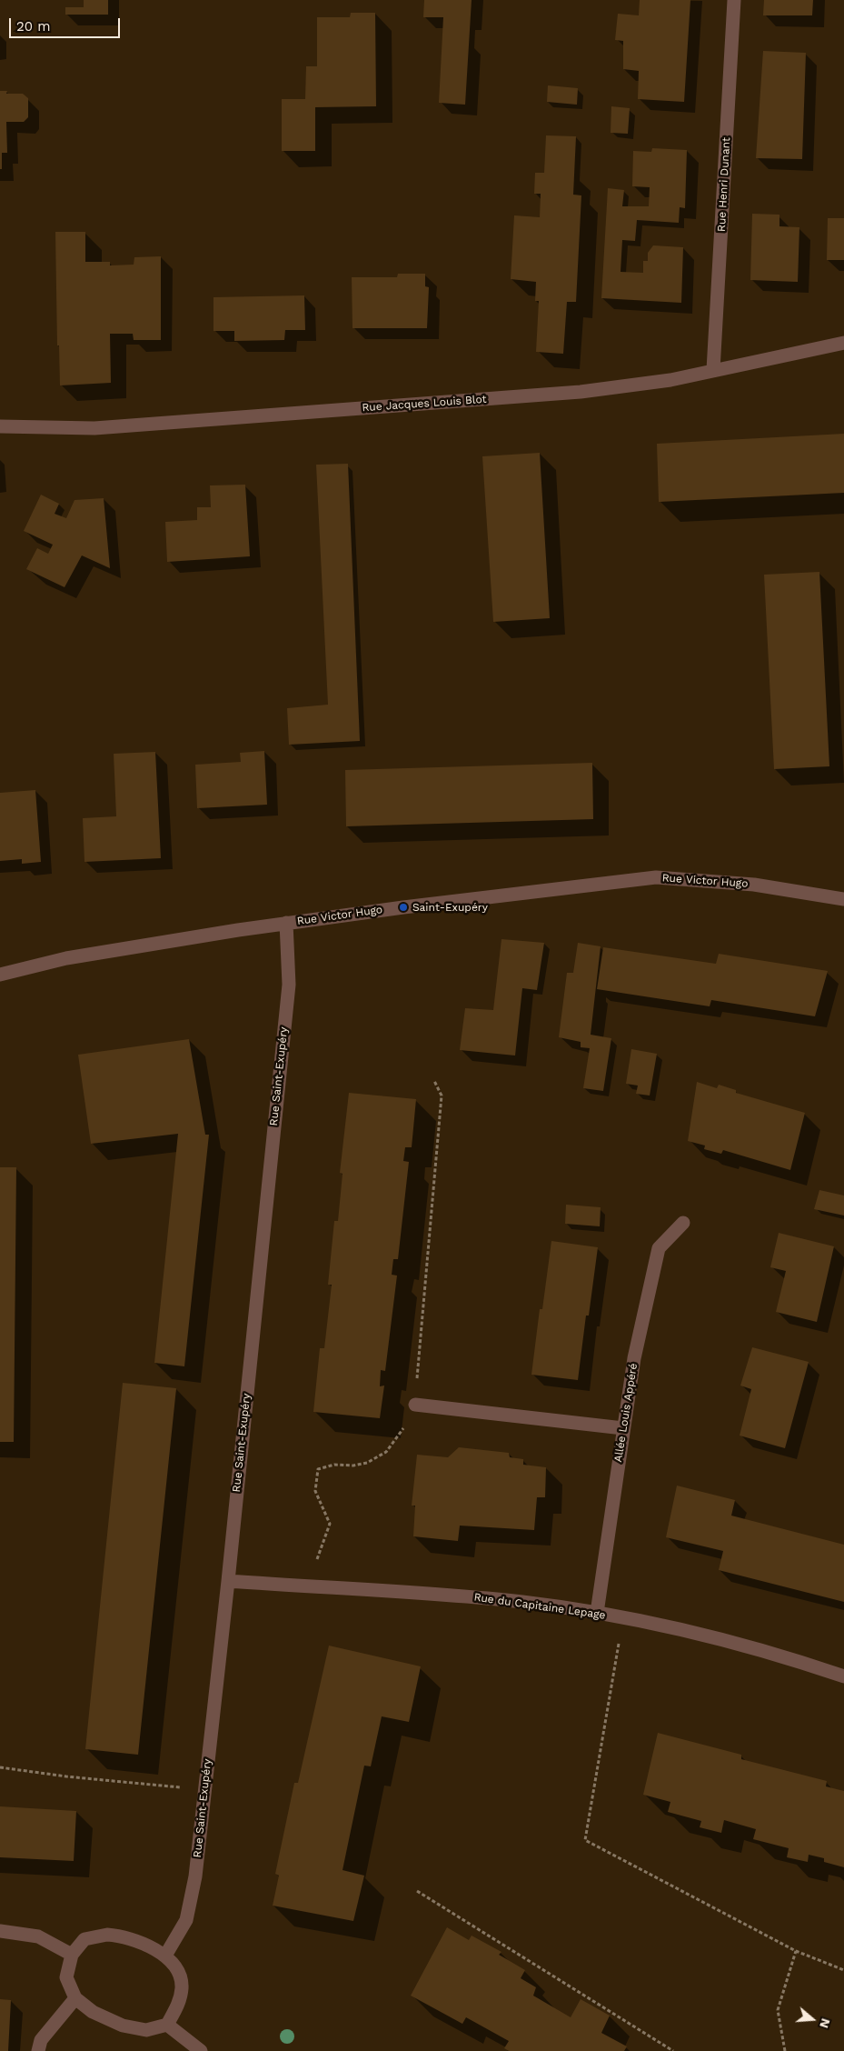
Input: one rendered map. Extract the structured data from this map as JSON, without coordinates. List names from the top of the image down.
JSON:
{
  "streets": {
    "street": [
      "Rue Henri Dunant",
      "Rue Jacques Louis Blot",
      "Rue Victor Hugo",
      "Rue Saint-Exupéry",
      "Allée Louis Appéré",
      "Rue du Capitaine Lepage"
    ]
  },
  "crossings": [
    ["Rue Henri Dunant", "Rue Jacques Louis Blot"],
    ["Rue Victor Hugo", "Rue Saint-Exupéry"],
    ["Rue Saint-Exupéry", "Rue du Capitaine Lepage"],
    ["Allée Louis Appéré", "Rue du Capitaine Lepage"]
  ],
  "places": ["Saint-Exupéry"],
  "scale_bar": "20 m",
  "north": "right"
}
